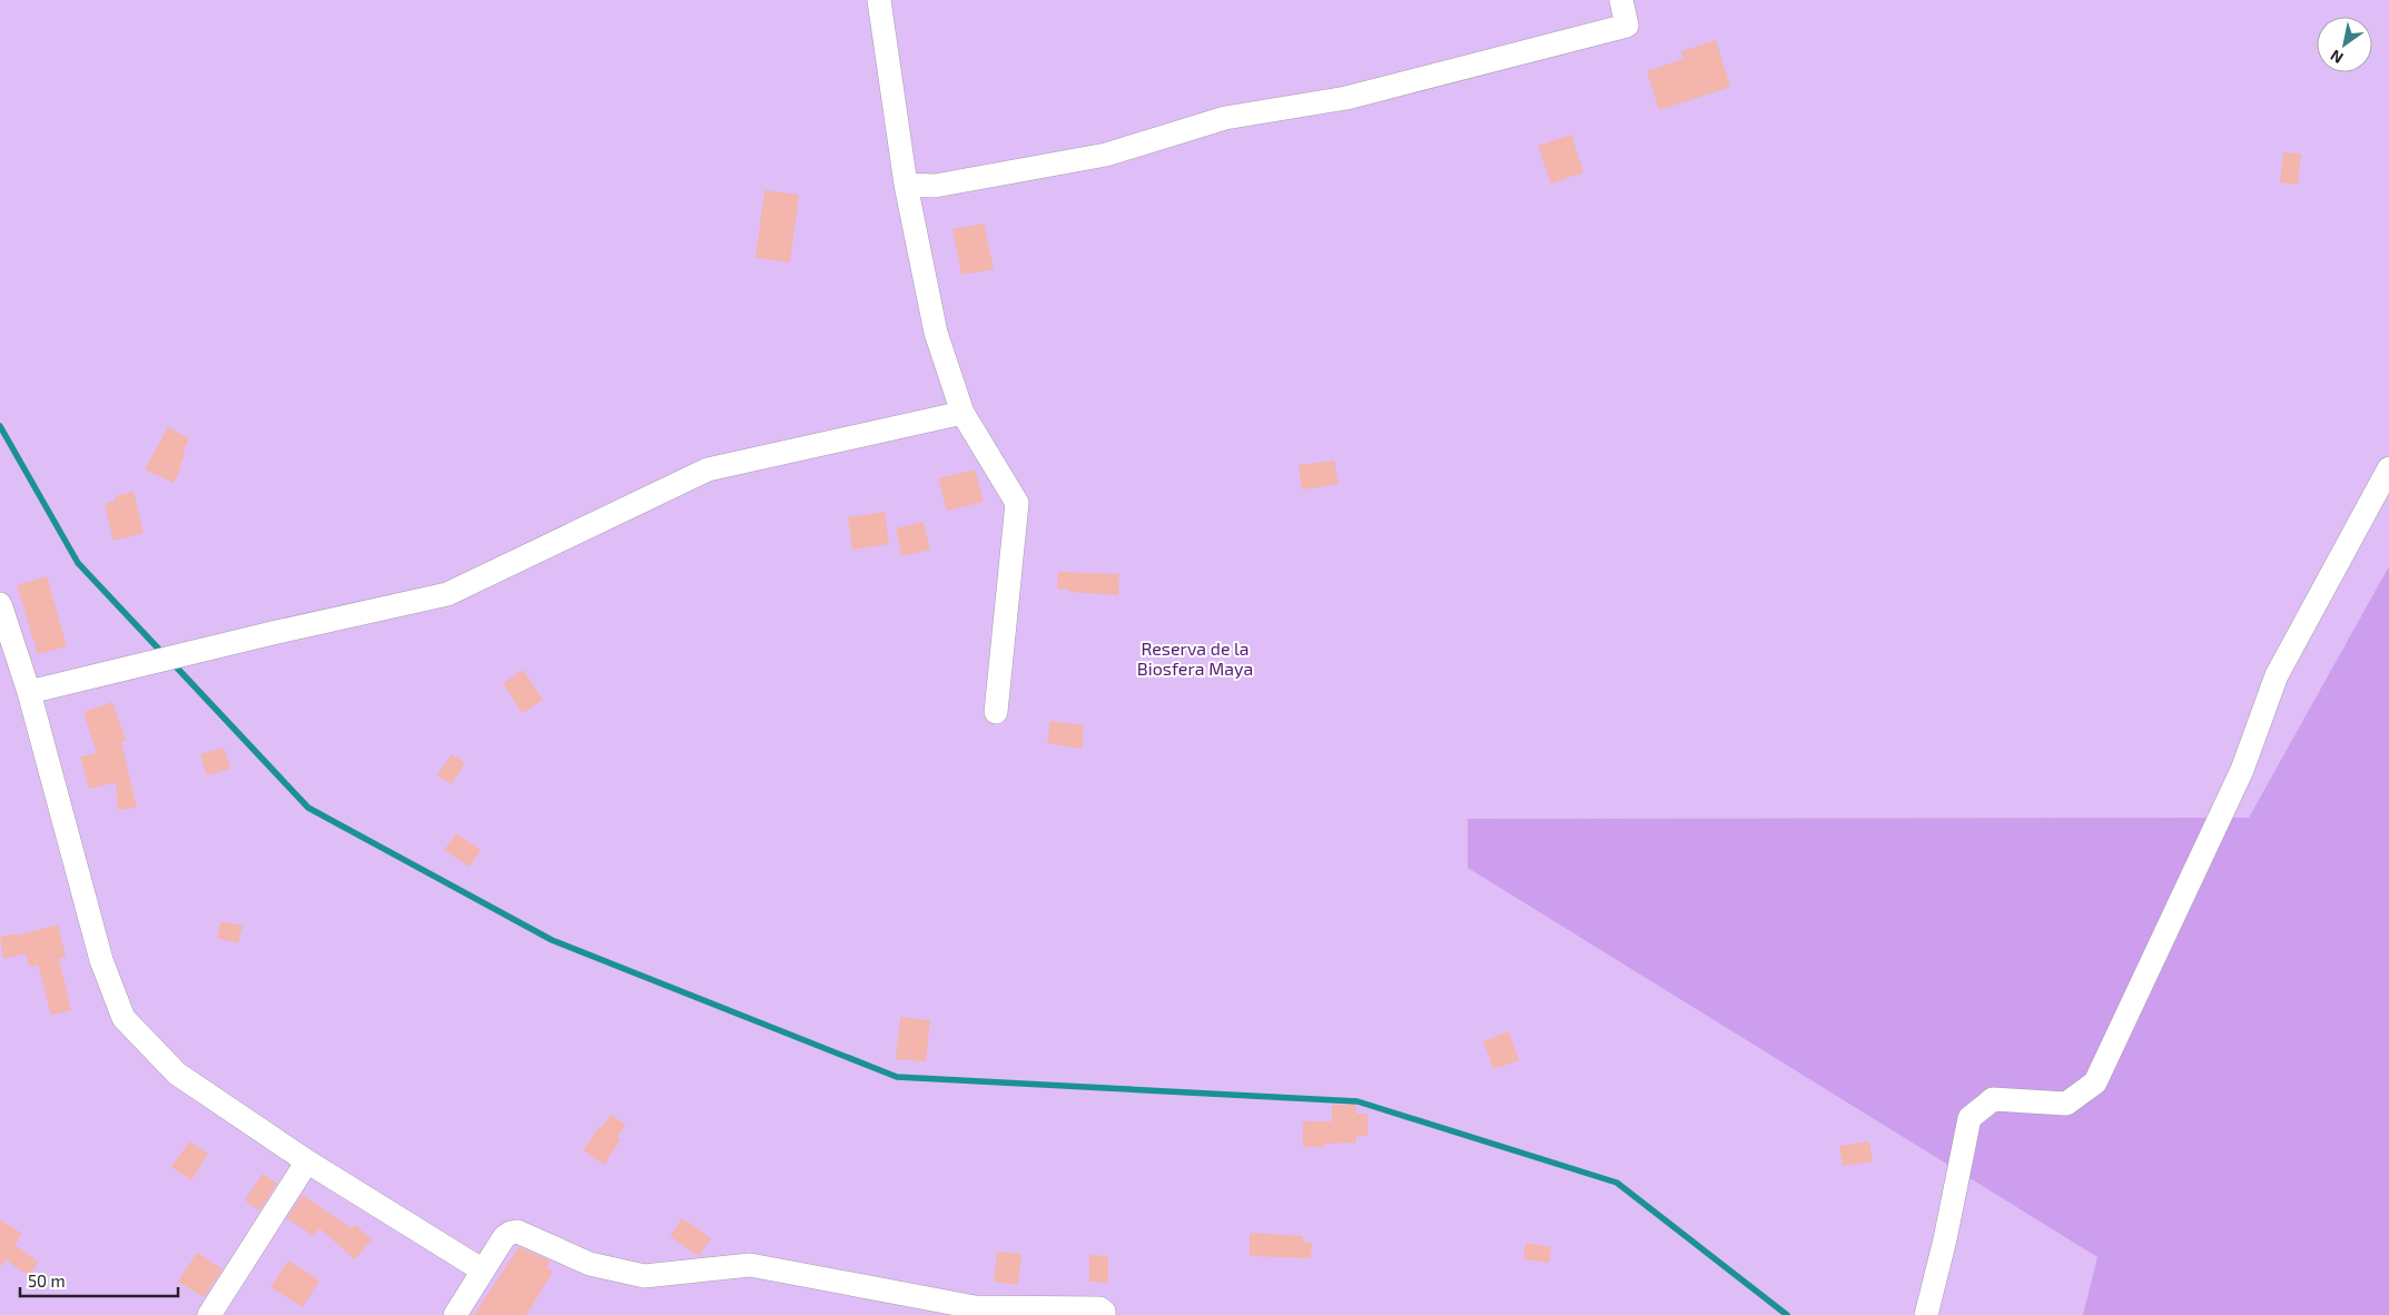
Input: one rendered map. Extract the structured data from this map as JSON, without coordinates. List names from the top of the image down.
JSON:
{
  "parks": ["Reserva de la Biosfera Maya"],
  "scale_bar": "50 m",
  "north": "bottom left"
}
